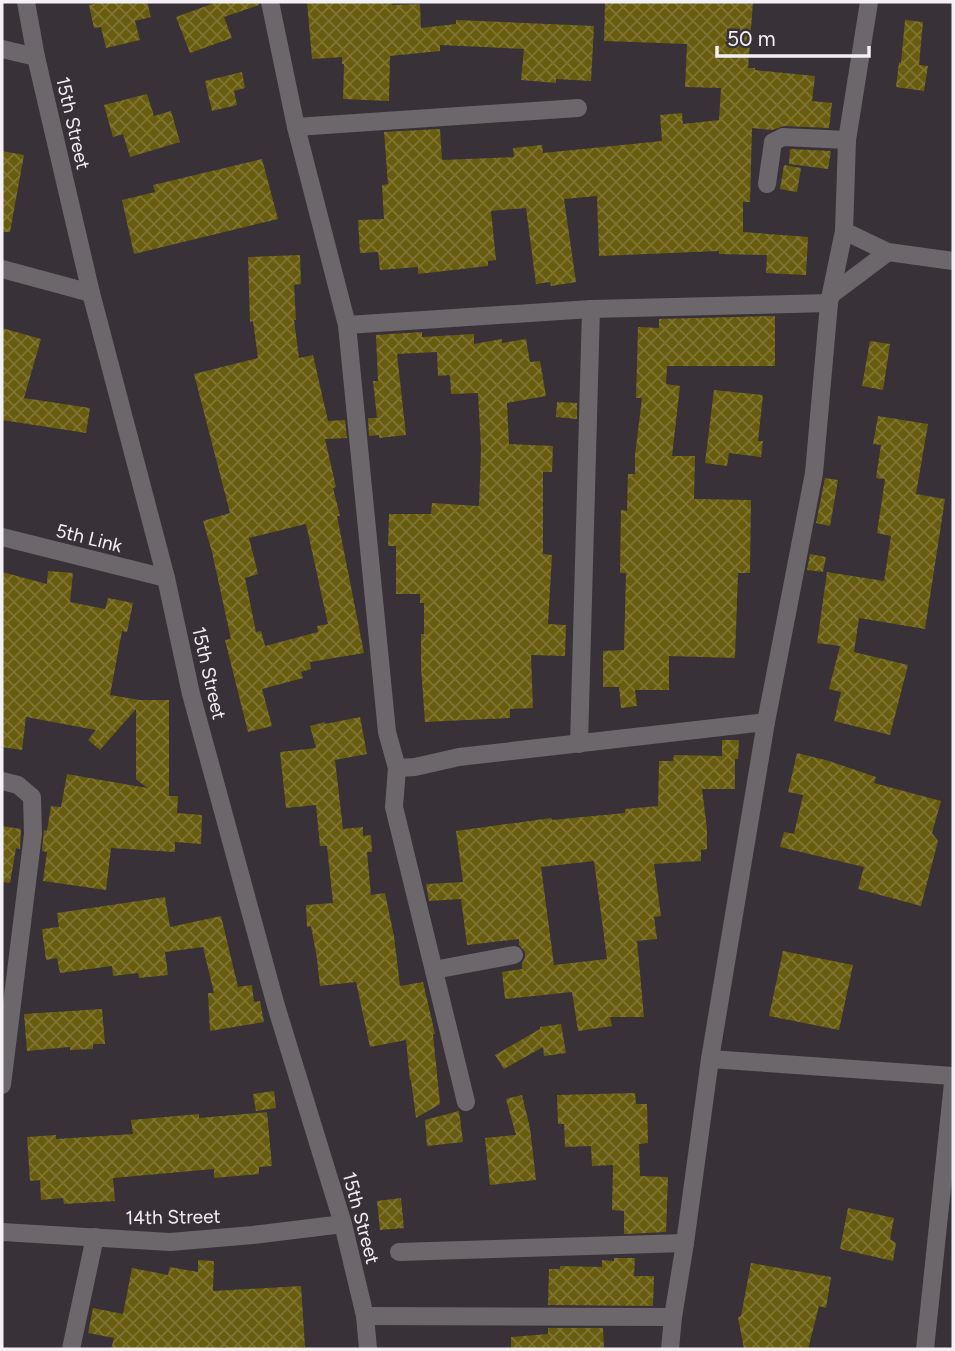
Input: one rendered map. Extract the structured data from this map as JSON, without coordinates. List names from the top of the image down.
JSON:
{
  "streets": {
    "street": ["15th Street", "5th Link", "14th Street"]
  },
  "crossings": [
    ["15th Street", "5th Link"],
    ["15th Street", "14th Street"]
  ],
  "scale_bar": "50 m"
}
